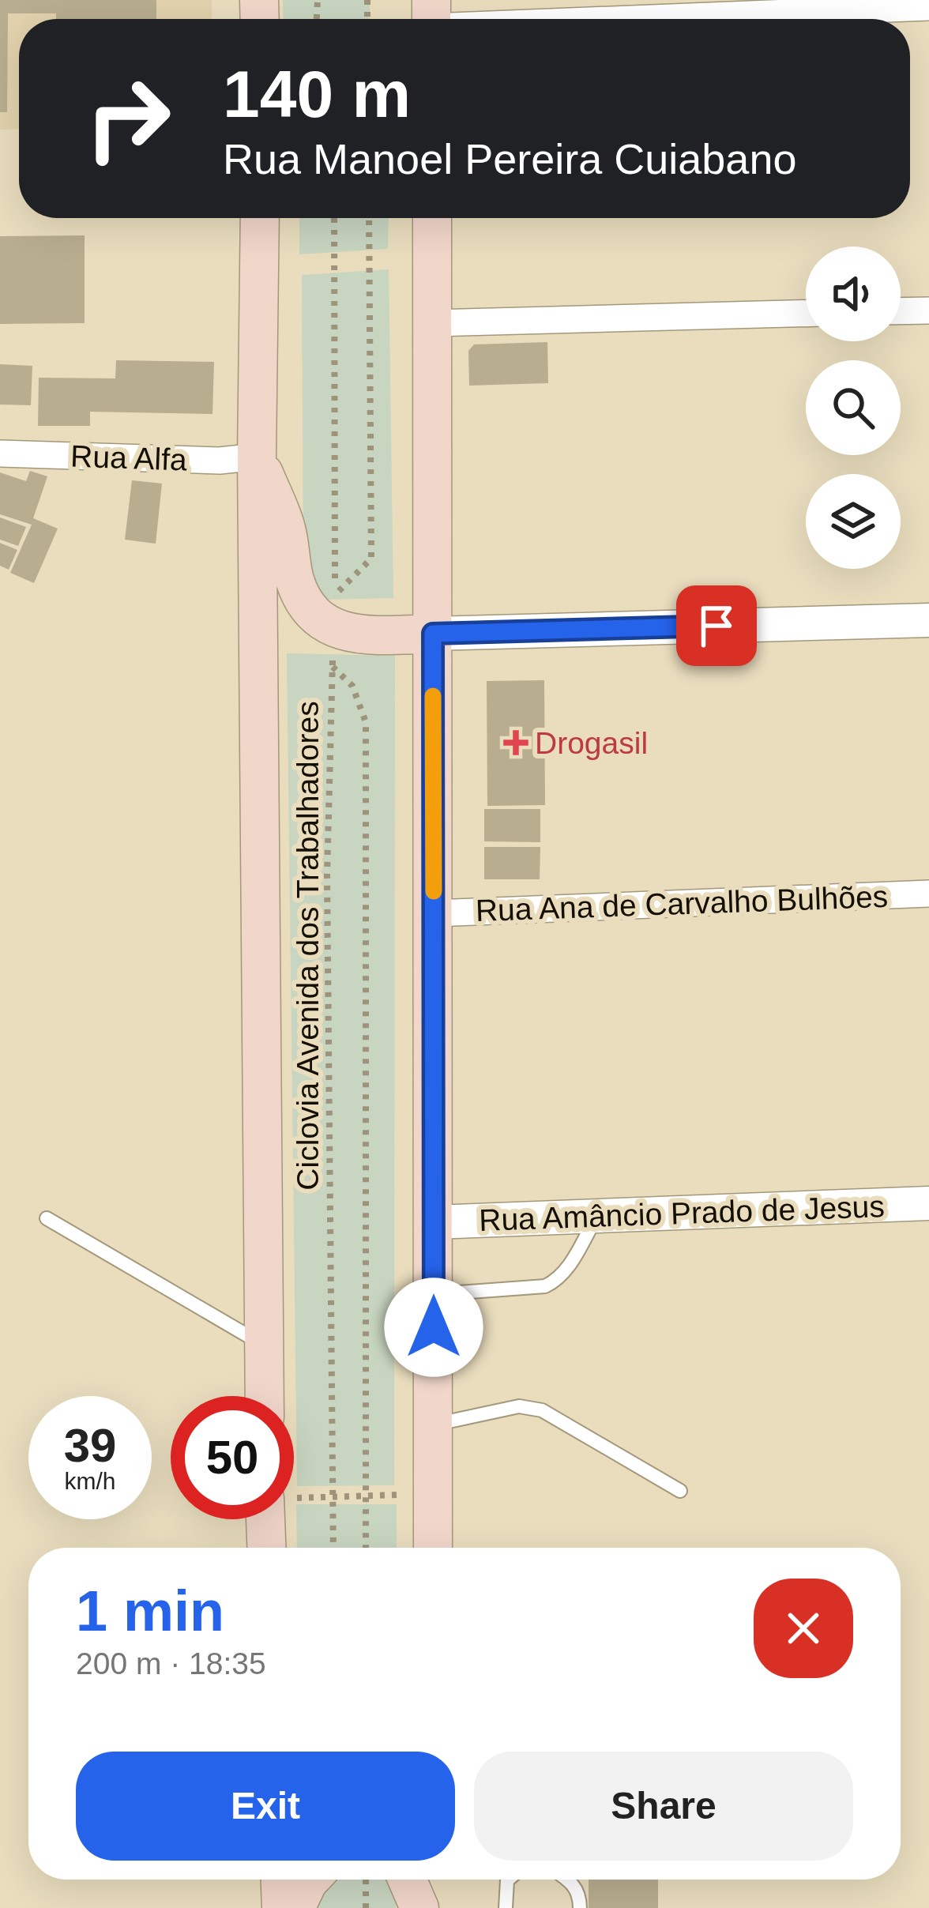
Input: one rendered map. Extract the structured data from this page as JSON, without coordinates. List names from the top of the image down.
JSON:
{
  "streets": {
    "street": ["Rua Alfa", "Rua Ana de Carvalho Bulhões", "Rua Amâncio Prado de Jesus"],
    "path": ["Ciclovia Avenida dos Trabalhadores"]
  },
  "places": {
    "health": ["Drogasil"]
  },
  "page": {
    "turn": ["140 m", "Rua Manoel Pereira Cuiabano"],
    "speed": "39 km/h",
    "limit": "50",
    "heading": ["1 min", "200 m · 18:35"],
    "buttons": ["Exit", "Share"]
  }
}
